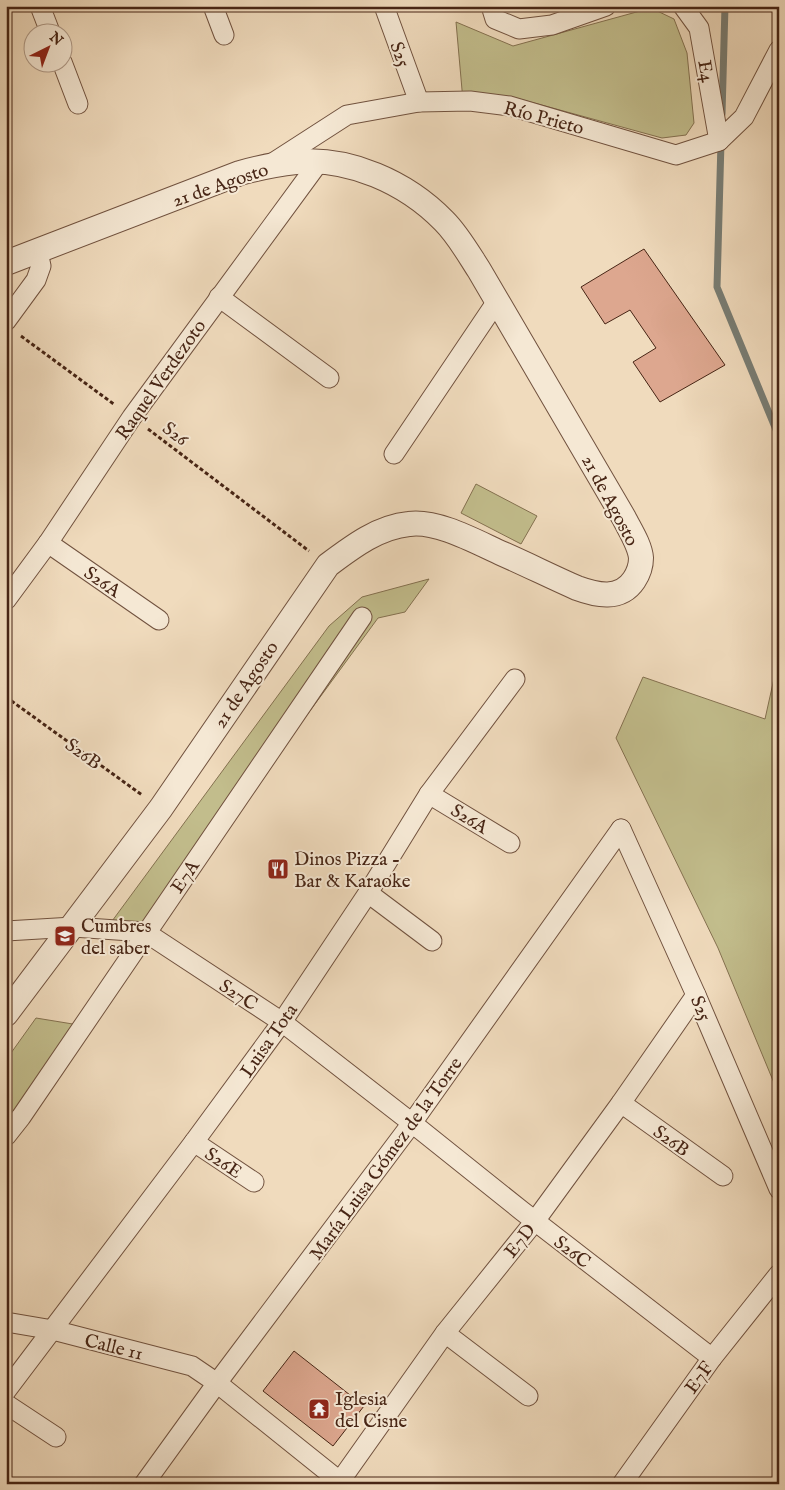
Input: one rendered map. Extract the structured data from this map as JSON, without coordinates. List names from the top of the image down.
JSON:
{
  "streets": {
    "street": [
      "S25",
      "E4",
      "Río Prieto",
      "21 de Agosto",
      "Raquel Verdezoto",
      "S26A",
      "S26B",
      "E7A",
      "S27C",
      "Luisa Tota",
      "María Luisa Gómez de la Torre",
      "S26E",
      "E7D",
      "S26C",
      "Calle 11",
      "E7F"
    ],
    "path": ["S26"]
  },
  "crossings": [
    ["S25", "Río Prieto"],
    ["S25", "María Luisa Gómez de la Torre"],
    ["S25", "E7D"],
    ["E4", "Río Prieto"],
    ["Río Prieto", "21 de Agosto"],
    ["21 de Agosto", "Raquel Verdezoto"],
    ["21 de Agosto", "S26"],
    ["21 de Agosto", "S26B"],
    ["21 de Agosto", "S27C"],
    ["Raquel Verdezoto", "S26"],
    ["Raquel Verdezoto", "S26A"],
    ["S26A", "Luisa Tota"],
    ["S26B", "E7D"],
    ["E7A", "S27C"],
    ["S27C", "Luisa Tota"],
    ["S27C", "María Luisa Gómez de la Torre"],
    ["S27C", "S26C"],
    ["Luisa Tota", "S26E"],
    ["Luisa Tota", "Calle 11"],
    ["María Luisa Gómez de la Torre", "S26C"],
    ["María Luisa Gómez de la Torre", "Calle 11"],
    ["E7D", "S26C"],
    ["E7D", "Calle 11"],
    ["S26C", "E7F"]
  ],
  "places": {
    "restaurant": ["Dinos Pizza - Bar & Karaoke"],
    "school or university": ["Cumbres del saber"],
    "temple": ["Iglesia del Cisne"]
  },
  "north": "top right"
}
